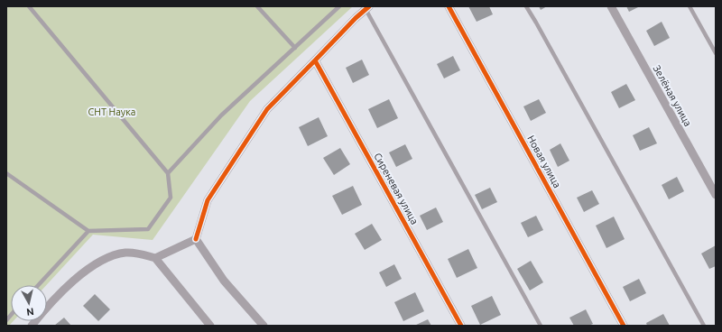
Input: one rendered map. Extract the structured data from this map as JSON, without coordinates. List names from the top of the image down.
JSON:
{
  "streets": {
    "street": ["Зелёная улица", "Новая улица", "Сиреневая улица"]
  },
  "parks": ["СНТ Наука"],
  "north": "bottom"
}
